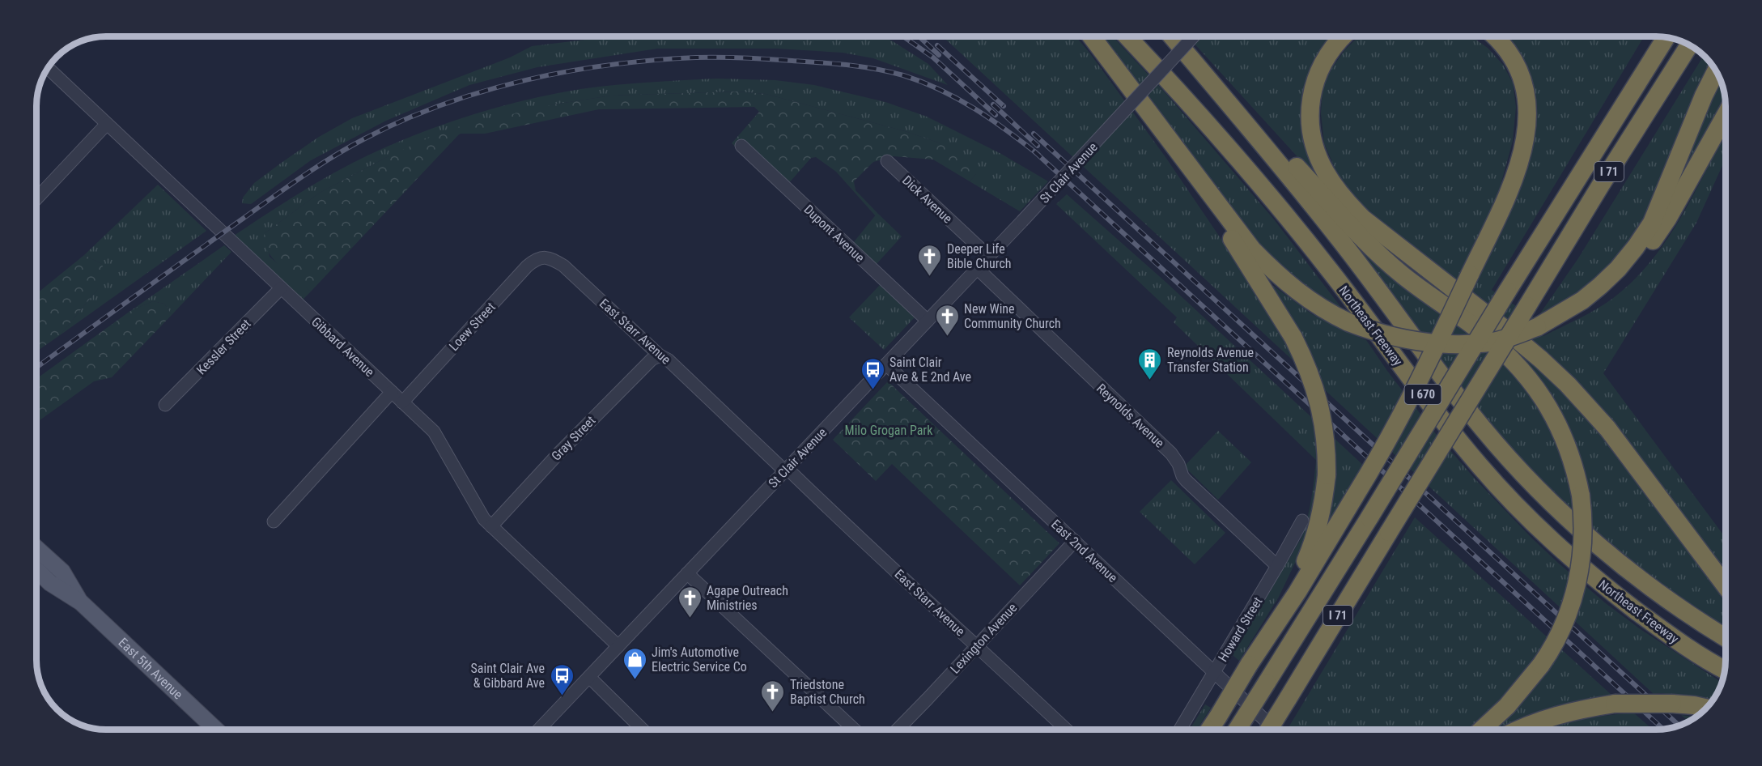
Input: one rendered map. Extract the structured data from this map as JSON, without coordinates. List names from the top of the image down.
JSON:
{
  "streets": {
    "highway": ["I 71", "Northeast Freeway", "I 670"],
    "main road": ["East 5th Avenue"],
    "street": [
      "St Clair Avenue",
      "Dick Avenue",
      "Dupont Avenue",
      "Loew Street",
      "East Starr Avenue",
      "Kessler Street",
      "Gibbard Avenue",
      "Reynolds Avenue",
      "Gray Street",
      "East 2nd Avenue",
      "Howard Street",
      "Lexington Avenue"
    ]
  },
  "crossings": [
    ["St Clair Avenue", "Dick Avenue"],
    ["St Clair Avenue", "Dupont Avenue"],
    ["St Clair Avenue", "East Starr Avenue"],
    ["St Clair Avenue", "Gibbard Avenue"],
    ["St Clair Avenue", "Reynolds Avenue"],
    ["St Clair Avenue", "East 2nd Avenue"],
    ["Loew Street", "East Starr Avenue"],
    ["Loew Street", "Gibbard Avenue"],
    ["East Starr Avenue", "Gray Street"],
    ["East Starr Avenue", "Lexington Avenue"],
    ["Kessler Street", "Gibbard Avenue"],
    ["Gibbard Avenue", "Gray Street"],
    ["Reynolds Avenue", "Howard Street"],
    ["East 2nd Avenue", "Howard Street"],
    ["East 2nd Avenue", "Lexington Avenue"]
  ],
  "parks": ["Milo Grogan Park"],
  "places": {
    "church": [
      "Deeper Life Bible Church",
      "New Wine Community Church",
      "Agape Outreach Ministries",
      "Triedstone Baptist Church"
    ],
    "building": ["Reynolds Avenue Transfer Station"],
    "bus stop": ["Saint Clair Ave & E 2nd Ave", "Saint Clair Ave & Gibbard Ave"],
    "shop": ["Jim's Automotive Electric Service Co"]
  }
}
